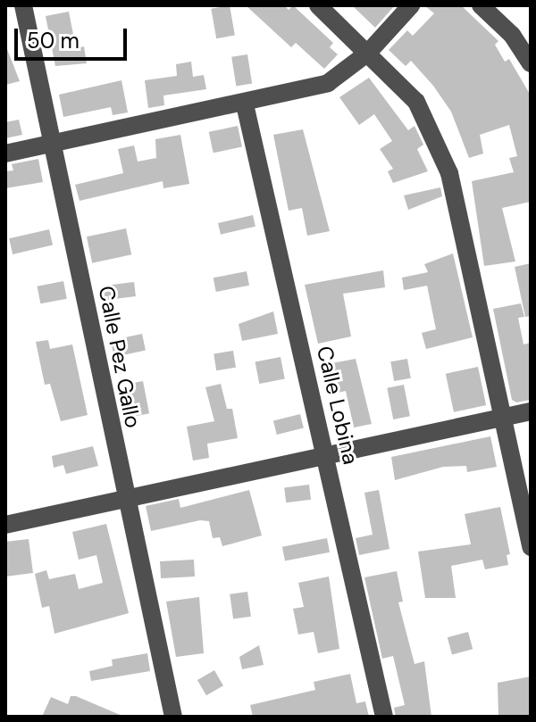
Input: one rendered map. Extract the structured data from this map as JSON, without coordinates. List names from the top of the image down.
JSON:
{
  "streets": {
    "street": ["Calle Pez Gallo", "Calle Lobina"]
  },
  "scale_bar": "50 m"
}
